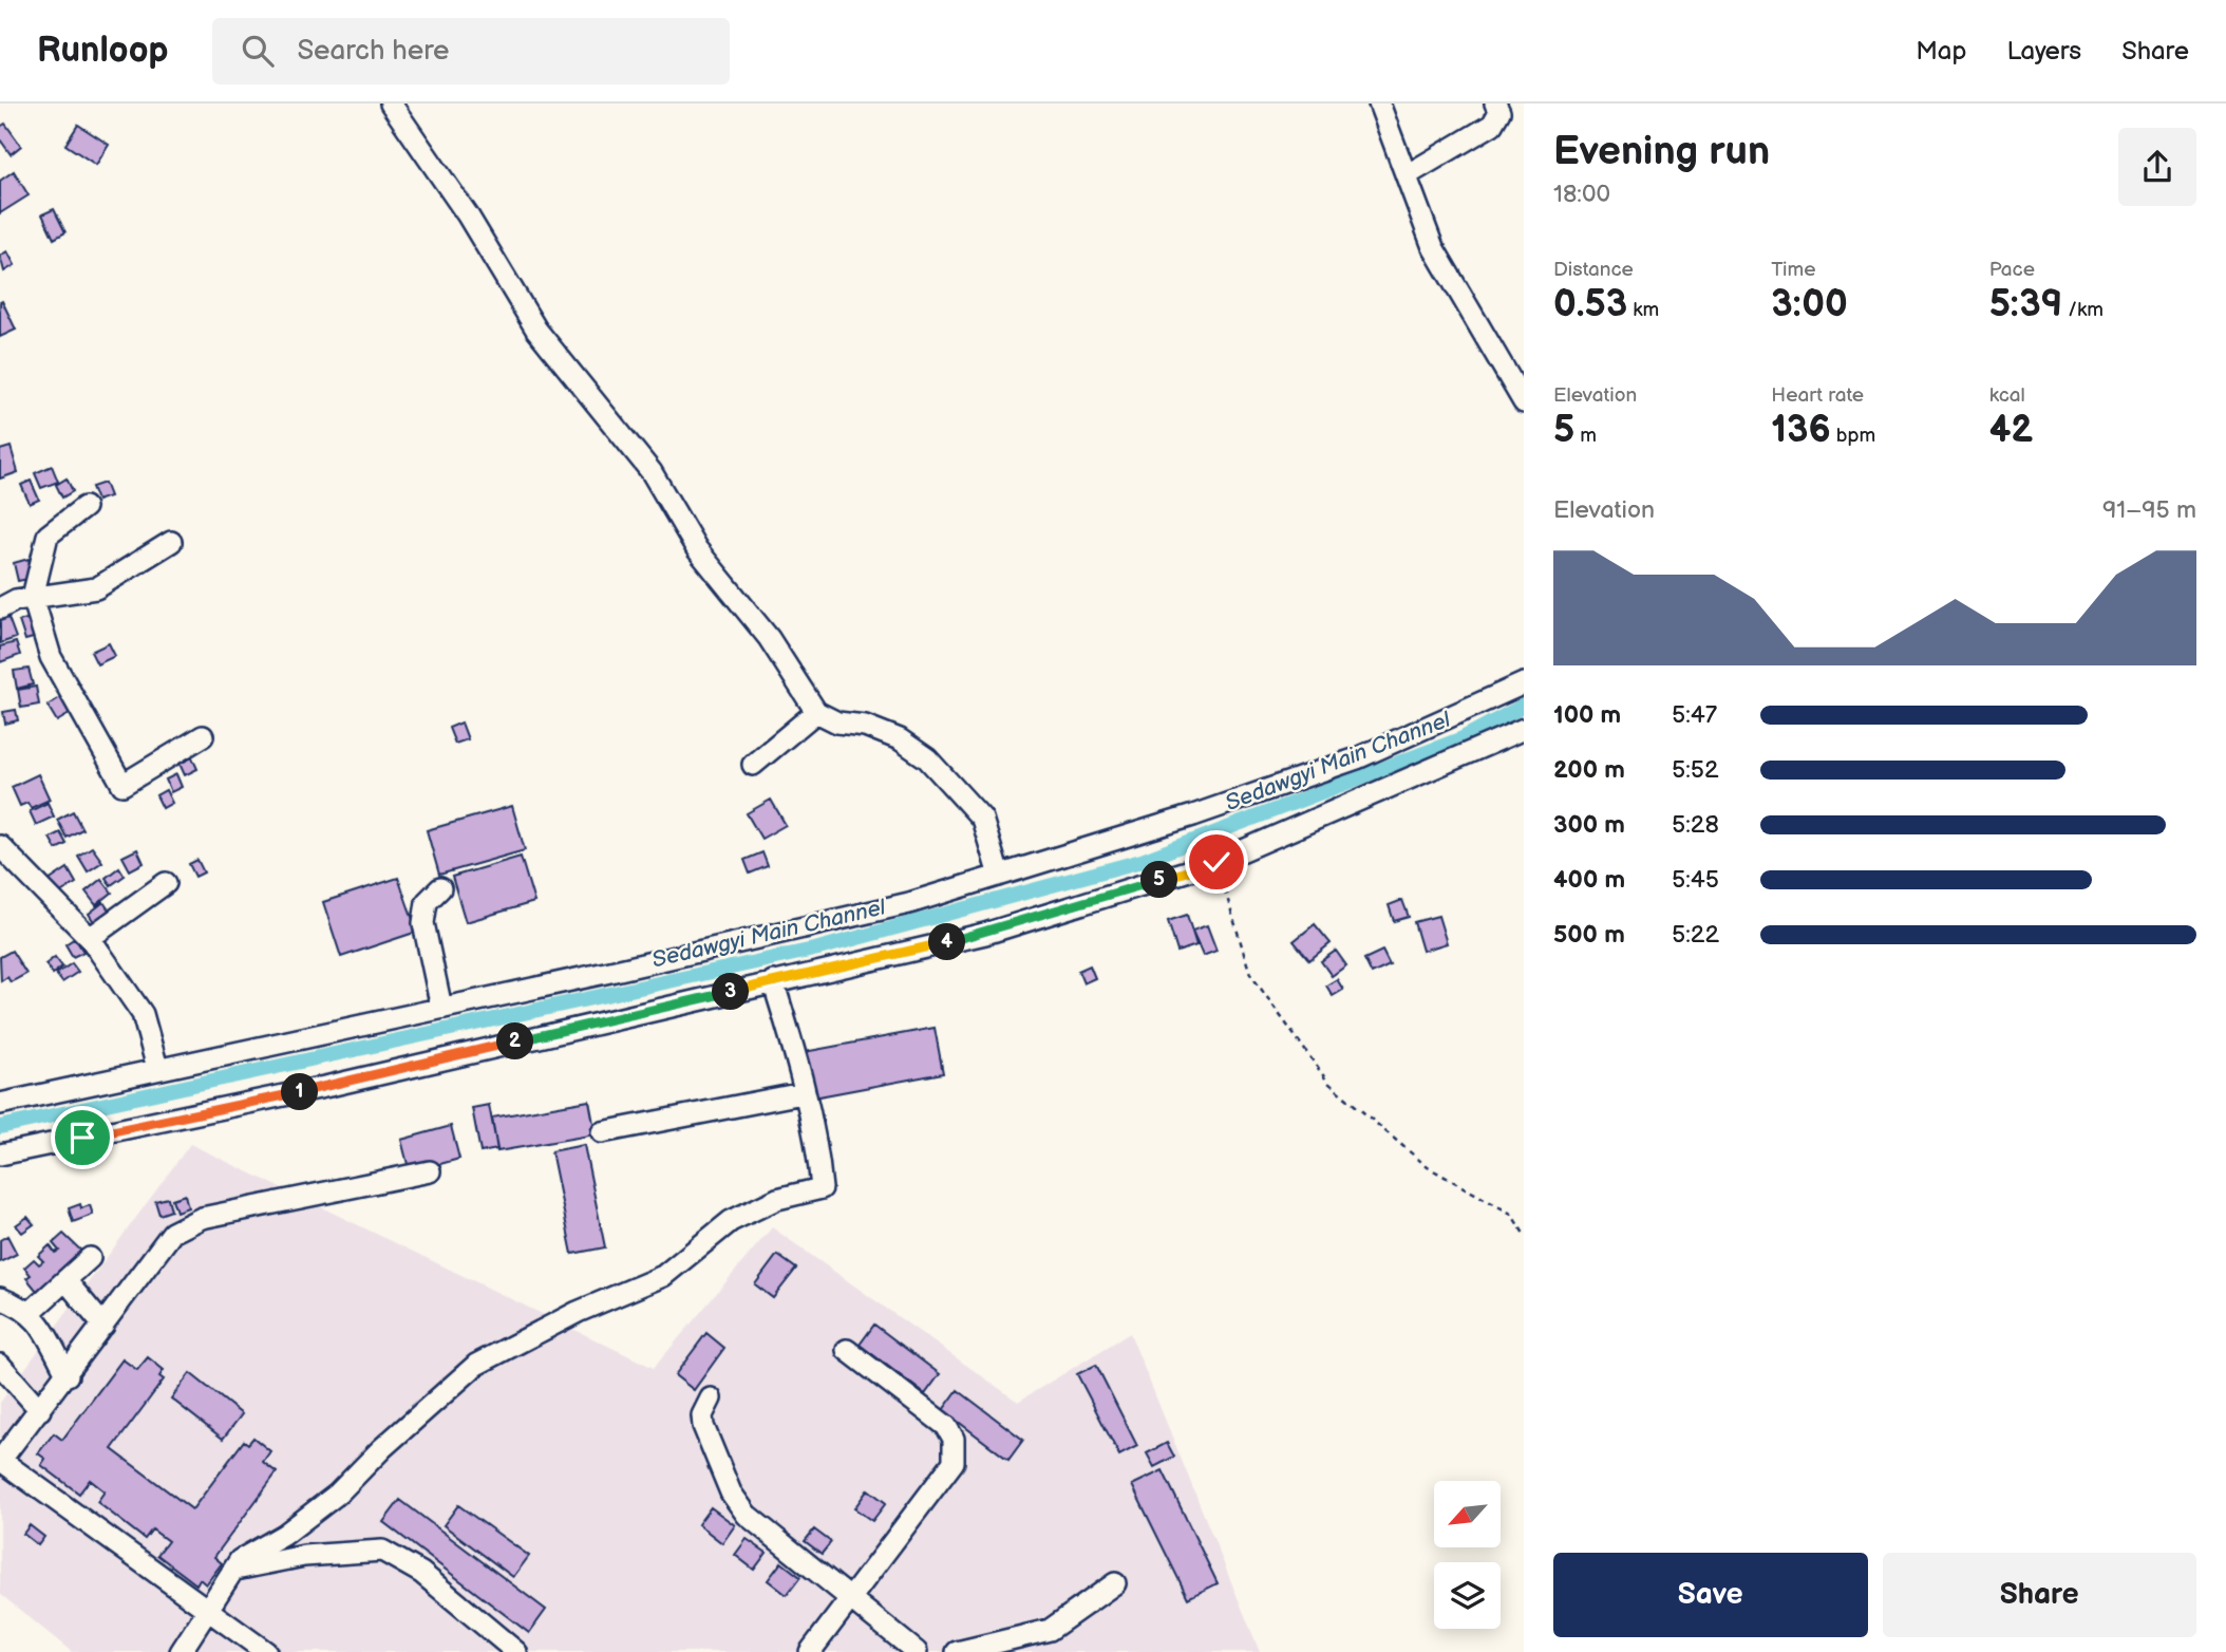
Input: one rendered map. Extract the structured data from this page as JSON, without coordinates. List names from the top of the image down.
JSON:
{
  "water": ["Sedawgyi Main Channel"],
  "north": "bottom left",
  "page": {
    "header": "Runloop",
    "search": "Search here",
    "nav": ["Map", "Layers", "Share"],
    "heading": ["Evening run", "18:00"],
    "stats": [
      ["Distance", "0.53 km"],
      ["Time", "3:00"],
      ["Pace", "5:39 /km"],
      ["Elevation", "5 m"],
      ["Heart rate", "136 bpm"],
      ["kcal", "42"]
    ],
    "chart": ["Elevation", "91–95 m"],
    "list": [
      {
        "name": "100 m",
        "note": "5:47"
      },
      {
        "name": "200 m",
        "note": "5:52"
      },
      {
        "name": "300 m",
        "note": "5:28"
      },
      {
        "name": "400 m",
        "note": "5:45"
      },
      {
        "name": "500 m",
        "note": "5:22"
      }
    ],
    "pins": [
      "5",
      "4",
      "3",
      "2",
      "1"
    ],
    "buttons": ["Save", "Share"]
  }
}
